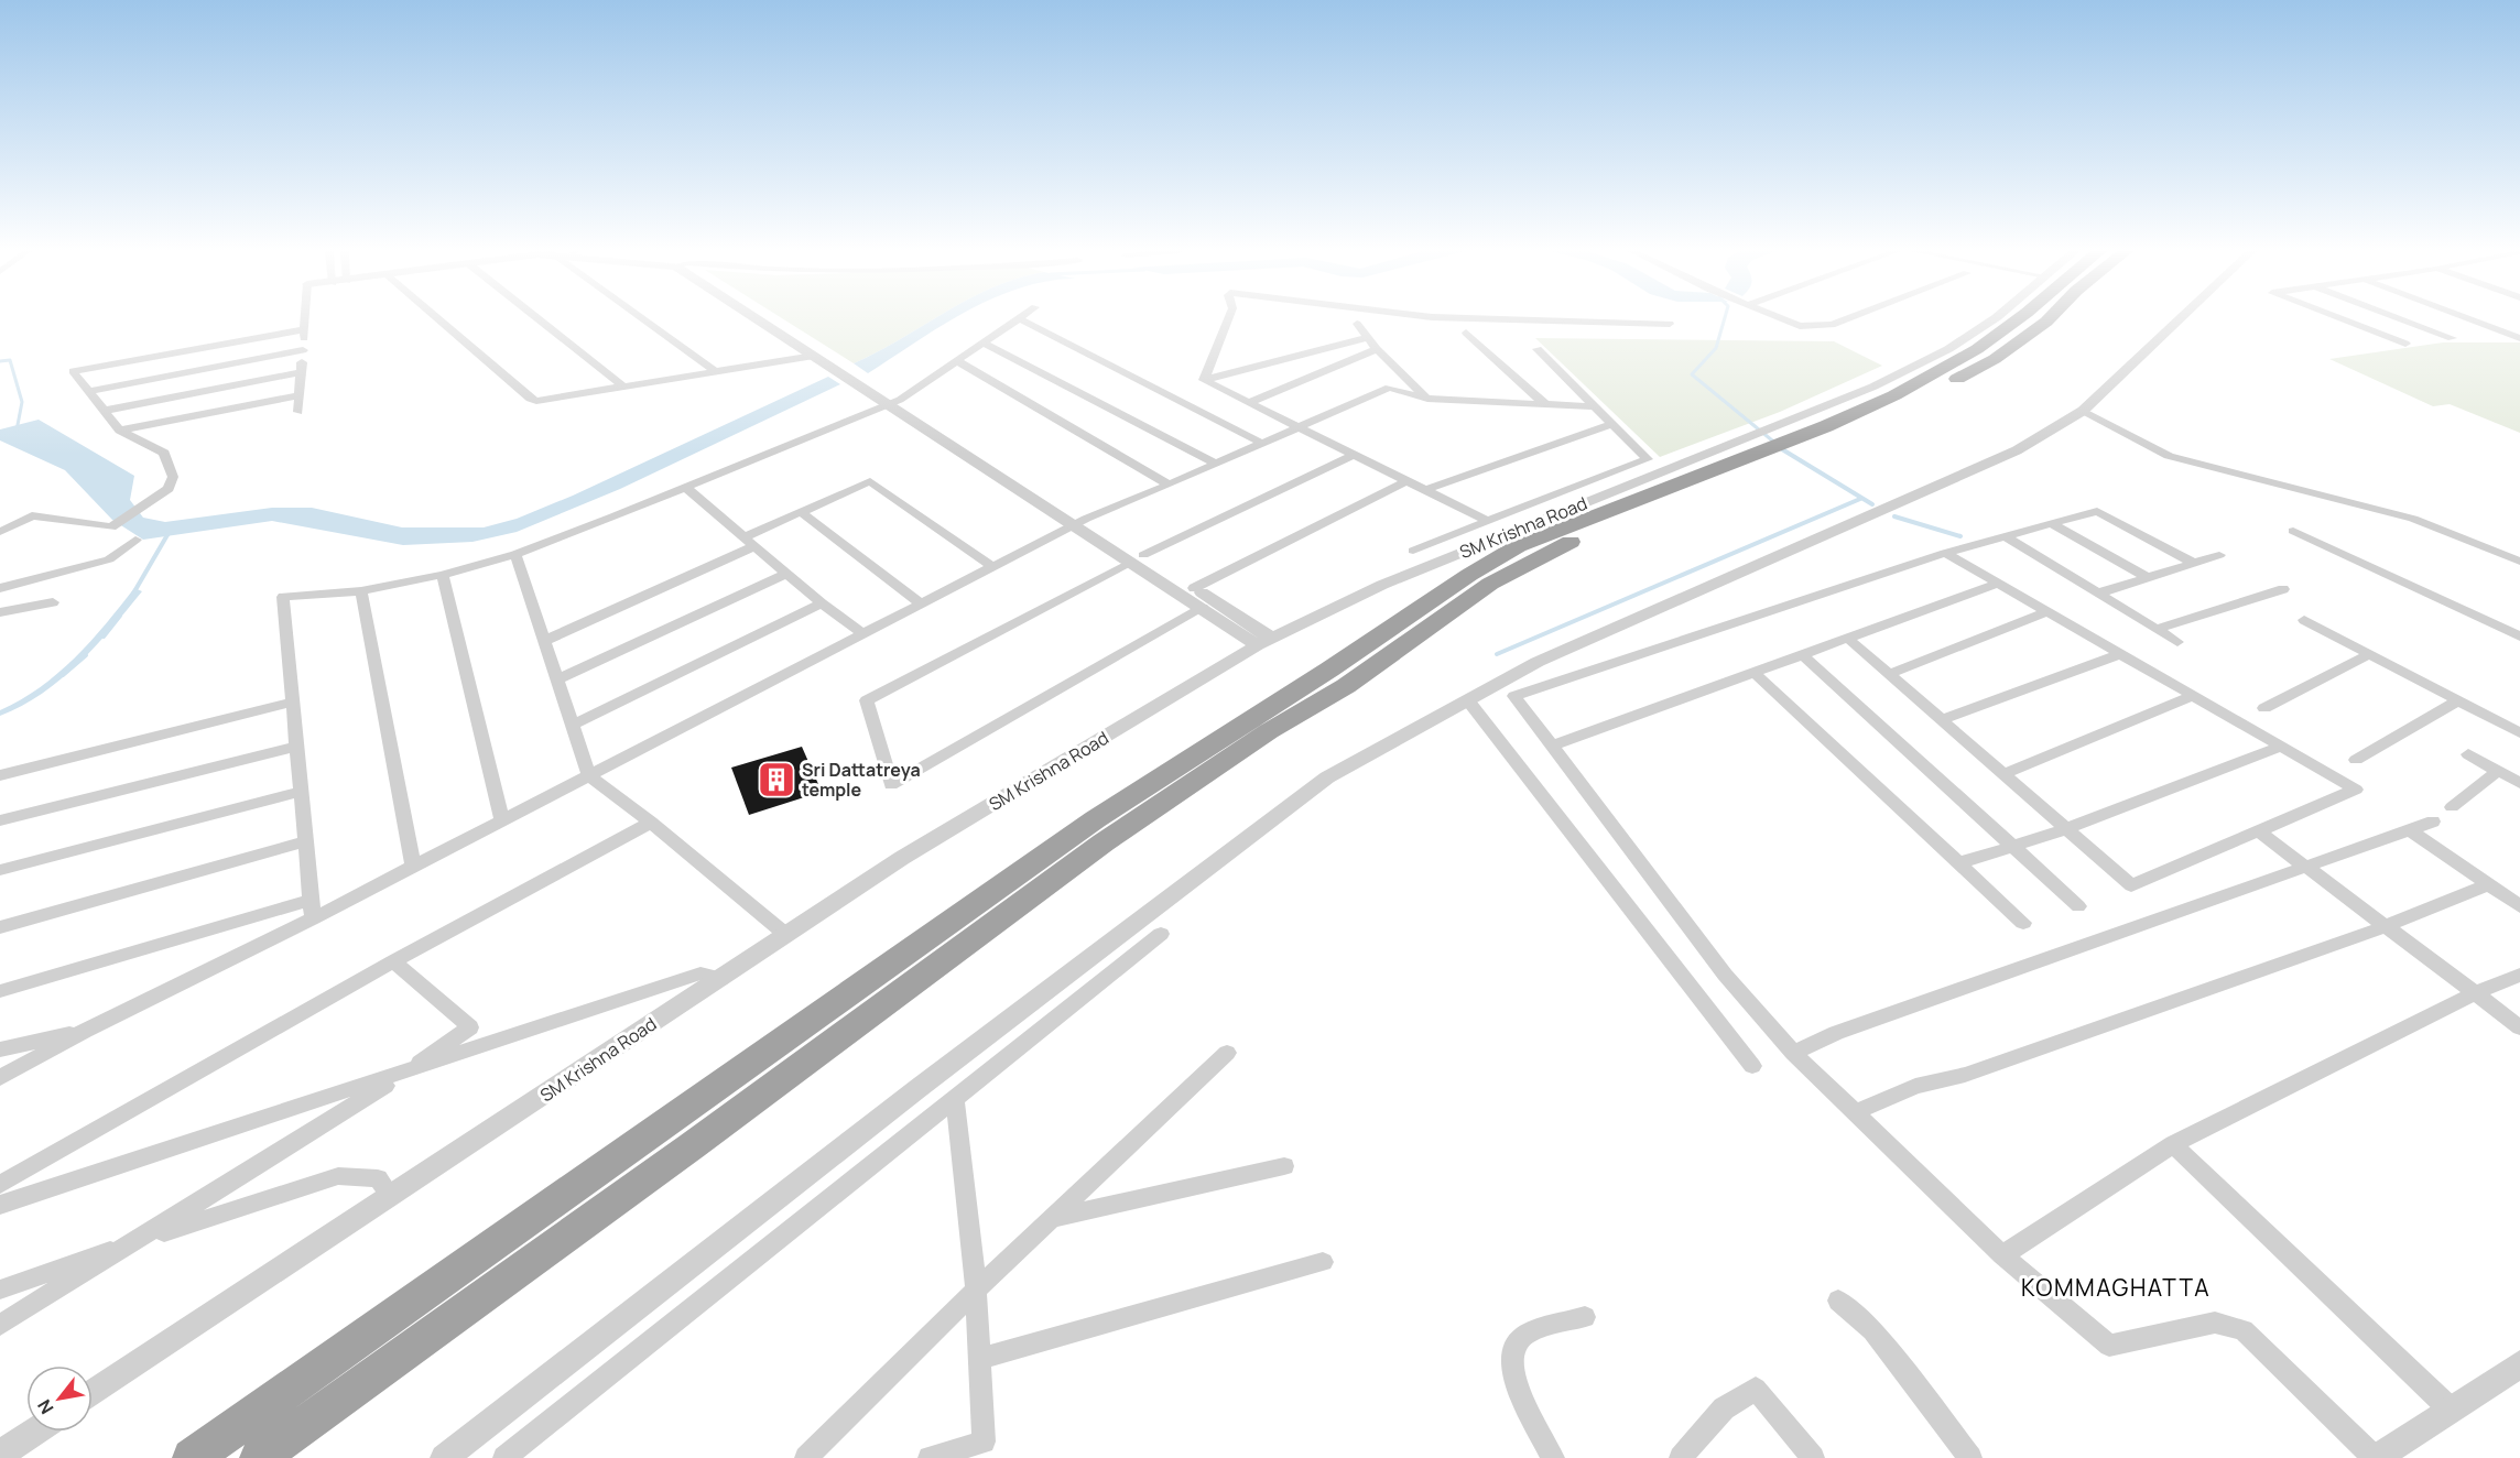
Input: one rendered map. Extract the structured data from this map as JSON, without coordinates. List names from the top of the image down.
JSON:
{
  "streets": {
    "highway": ["SM Krishna Road"]
  },
  "districts": ["KOMMAGHATTA"],
  "places": {
    "building": ["Sri Dattatreya temple"]
  },
  "north": "bottom left"
}
